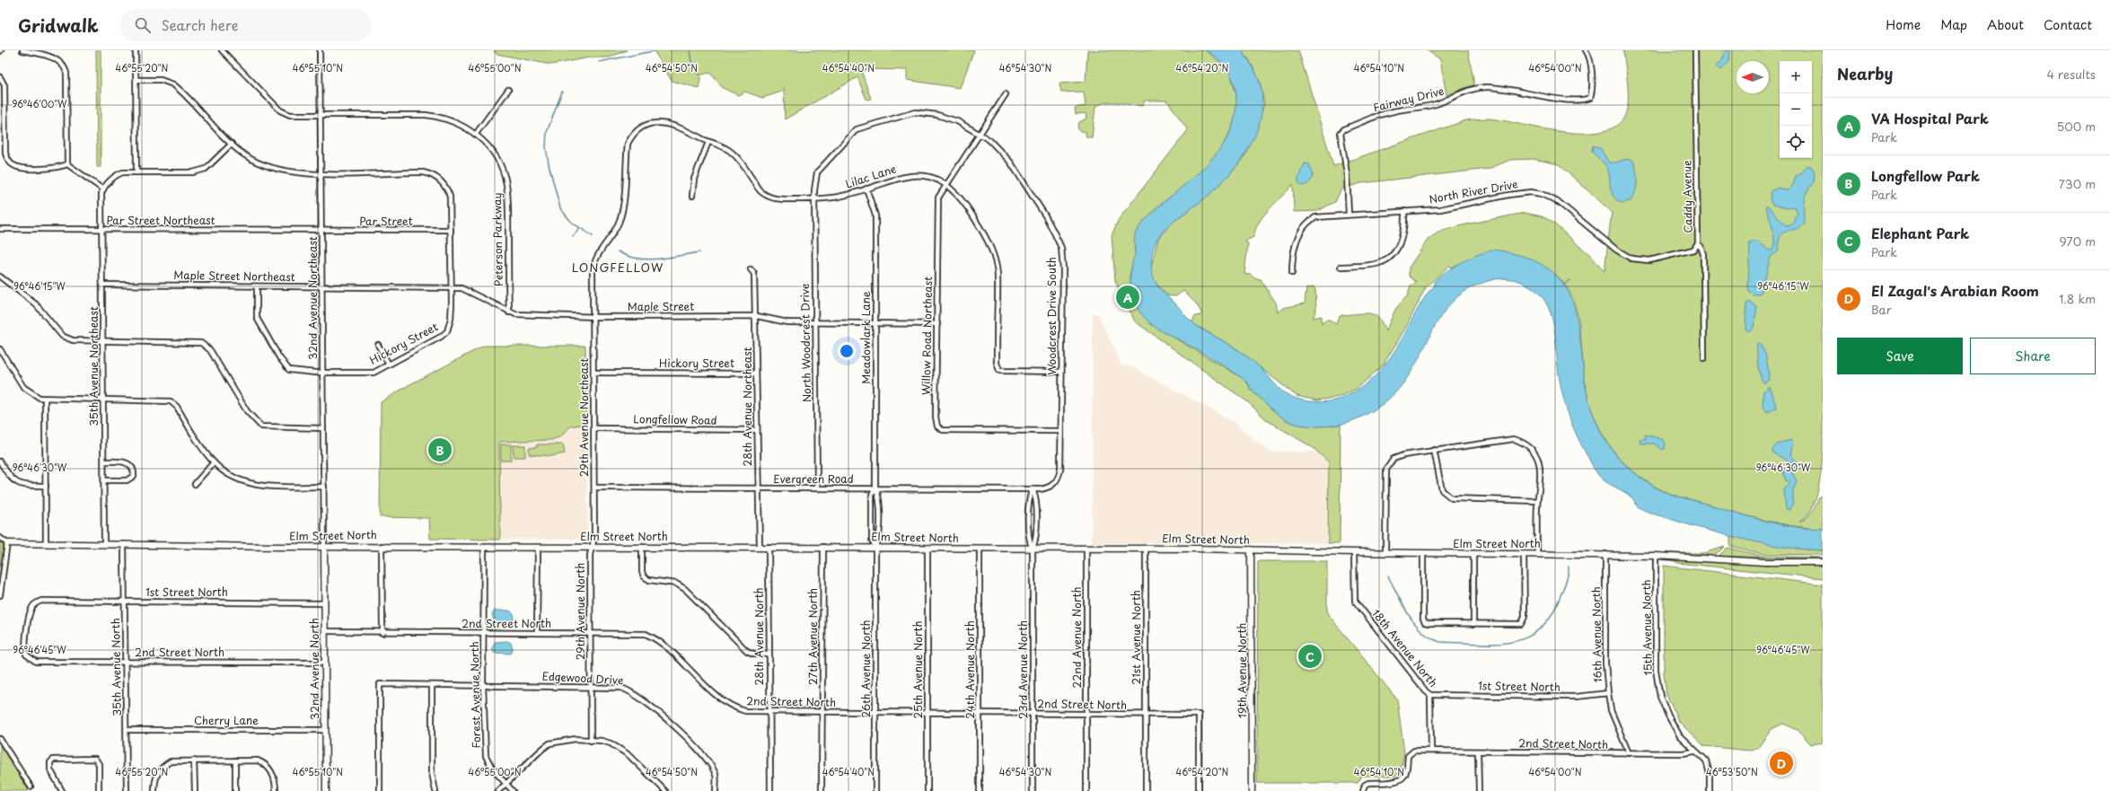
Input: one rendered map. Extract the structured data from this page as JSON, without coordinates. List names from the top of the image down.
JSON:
{
  "streets": {
    "street": [
      "Fairway Drive",
      "Lilac Lane",
      "North River Drive",
      "Caddy Avenue",
      "Par Street Northeast",
      "Par Street",
      "Peterson Parkway",
      "Maple Street Northeast",
      "32nd Avenue Northeast",
      "Maple Street",
      "Woodcrest Drive South",
      "Willow Road Northeast",
      "Meadowlark Lane",
      "North Woodcrest Drive",
      "Hickory Street",
      "35th Avenue Northeast",
      "28th Avenue Northeast",
      "29th Avenue Northeast",
      "Longfellow Road",
      "Evergreen Road",
      "Elm Street North",
      "1st Street North",
      "29th Avenue North",
      "2nd Street North",
      "15th Avenue North",
      "16th Avenue North",
      "28th Avenue North",
      "27th Avenue North",
      "22nd Avenue North",
      "21st Avenue North",
      "18th Avenue North",
      "35th Avenue North",
      "32nd Avenue North",
      "26th Avenue North",
      "25th Avenue North",
      "24th Avenue North",
      "23rd Avenue North",
      "19th Avenue North",
      "Edgewood Drive",
      "Forest Avenue North",
      "Cherry Lane"
    ]
  },
  "crossings": [
    ["Fairway Drive", "North River Drive"],
    ["Lilac Lane", "Woodcrest Drive South"],
    ["Lilac Lane", "Willow Road Northeast"],
    ["Lilac Lane", "Meadowlark Lane"],
    ["Lilac Lane", "North Woodcrest Drive"],
    ["Lilac Lane", "29th Avenue Northeast"],
    ["North River Drive", "Caddy Avenue"],
    ["Par Street Northeast", "Par Street"],
    ["Par Street Northeast", "32nd Avenue Northeast"],
    ["Par Street Northeast", "35th Avenue Northeast"],
    ["Par Street", "32nd Avenue Northeast"],
    ["Peterson Parkway", "32nd Avenue Northeast"],
    ["Peterson Parkway", "Maple Street"],
    ["Maple Street Northeast", "32nd Avenue Northeast"],
    ["Maple Street Northeast", "Maple Street"],
    ["Maple Street Northeast", "Hickory Street"],
    ["Maple Street Northeast", "35th Avenue Northeast"],
    ["32nd Avenue Northeast", "Hickory Street"],
    ["32nd Avenue Northeast", "Elm Street North"],
    ["32nd Avenue Northeast", "32nd Avenue North"],
    ["Maple Street", "Meadowlark Lane"],
    ["Maple Street", "North Woodcrest Drive"],
    ["Maple Street", "Hickory Street"],
    ["Maple Street", "28th Avenue Northeast"],
    ["Maple Street", "29th Avenue Northeast"],
    ["Woodcrest Drive South", "Willow Road Northeast"],
    ["Woodcrest Drive South", "North Woodcrest Drive"],
    ["Woodcrest Drive South", "Evergreen Road"],
    ["Meadowlark Lane", "Evergreen Road"],
    ["Meadowlark Lane", "Elm Street North"],
    ["Meadowlark Lane", "26th Avenue North"],
    ["North Woodcrest Drive", "Evergreen Road"],
    ["Hickory Street", "28th Avenue Northeast"],
    ["Hickory Street", "29th Avenue Northeast"],
    ["35th Avenue Northeast", "Elm Street North"],
    ["28th Avenue Northeast", "Longfellow Road"],
    ["28th Avenue Northeast", "Evergreen Road"],
    ["28th Avenue Northeast", "Elm Street North"],
    ["29th Avenue Northeast", "Longfellow Road"],
    ["29th Avenue Northeast", "Evergreen Road"],
    ["29th Avenue Northeast", "Elm Street North"],
    ["29th Avenue Northeast", "29th Avenue North"],
    ["Elm Street North", "29th Avenue North"],
    ["Elm Street North", "15th Avenue North"],
    ["Elm Street North", "16th Avenue North"],
    ["Elm Street North", "28th Avenue North"],
    ["Elm Street North", "27th Avenue North"],
    ["Elm Street North", "22nd Avenue North"],
    ["Elm Street North", "21st Avenue North"],
    ["Elm Street North", "18th Avenue North"],
    ["Elm Street North", "35th Avenue North"],
    ["Elm Street North", "32nd Avenue North"],
    ["Elm Street North", "26th Avenue North"],
    ["Elm Street North", "25th Avenue North"],
    ["Elm Street North", "24th Avenue North"],
    ["Elm Street North", "23rd Avenue North"],
    ["Elm Street North", "19th Avenue North"],
    ["Elm Street North", "Forest Avenue North"],
    ["1st Street North", "2nd Street North"],
    ["1st Street North", "16th Avenue North"],
    ["1st Street North", "18th Avenue North"],
    ["1st Street North", "35th Avenue North"],
    ["1st Street North", "32nd Avenue North"],
    ["29th Avenue North", "2nd Street North"],
    ["29th Avenue North", "Edgewood Drive"],
    ["2nd Street North", "15th Avenue North"],
    ["2nd Street North", "16th Avenue North"],
    ["2nd Street North", "28th Avenue North"],
    ["2nd Street North", "27th Avenue North"],
    ["2nd Street North", "22nd Avenue North"],
    ["2nd Street North", "21st Avenue North"],
    ["2nd Street North", "18th Avenue North"],
    ["2nd Street North", "35th Avenue North"],
    ["2nd Street North", "32nd Avenue North"],
    ["2nd Street North", "26th Avenue North"],
    ["2nd Street North", "25th Avenue North"],
    ["2nd Street North", "24th Avenue North"],
    ["2nd Street North", "23rd Avenue North"],
    ["2nd Street North", "Forest Avenue North"],
    ["35th Avenue North", "Cherry Lane"],
    ["32nd Avenue North", "Cherry Lane"],
    ["Edgewood Drive", "Forest Avenue North"]
  ],
  "districts": ["LONGFELLOW"],
  "north": "left",
  "page": {
    "header": "Gridwalk",
    "search": "Search here",
    "nav": [
      "Home",
      "Map",
      "About",
      "Contact"
    ],
    "heading": ["Nearby", "4 results"],
    "map_buttons": ["+", "−"],
    "list": [
      {
        "mark": "A",
        "name": "VA Hospital Park",
        "note": "Park",
        "value": "500 m"
      },
      {
        "mark": "B",
        "name": "Longfellow Park",
        "note": "Park",
        "value": "730 m"
      },
      {
        "mark": "C",
        "name": "Elephant Park",
        "note": "Park",
        "value": "970 m"
      },
      {
        "mark": "D",
        "name": "El Zagal's Arabian Room",
        "note": "Bar",
        "value": "1.8 km"
      }
    ],
    "pins": [
      "A",
      "B",
      "C",
      "D"
    ],
    "buttons": ["Save", "Share"]
  },
  "coordinates": [
    "46°55'20\"N",
    "46°55'10\"N",
    "46°55'00\"N",
    "46°54'50\"N",
    "46°54'40\"N",
    "46°54'30\"N",
    "46°54'20\"N",
    "46°54'10\"N",
    "46°54'00\"N",
    "96°46'00\"W",
    "96°46'15\"W",
    "96°46'30\"W",
    "96°46'45\"W",
    "46°53'50\"N"
  ]
}
